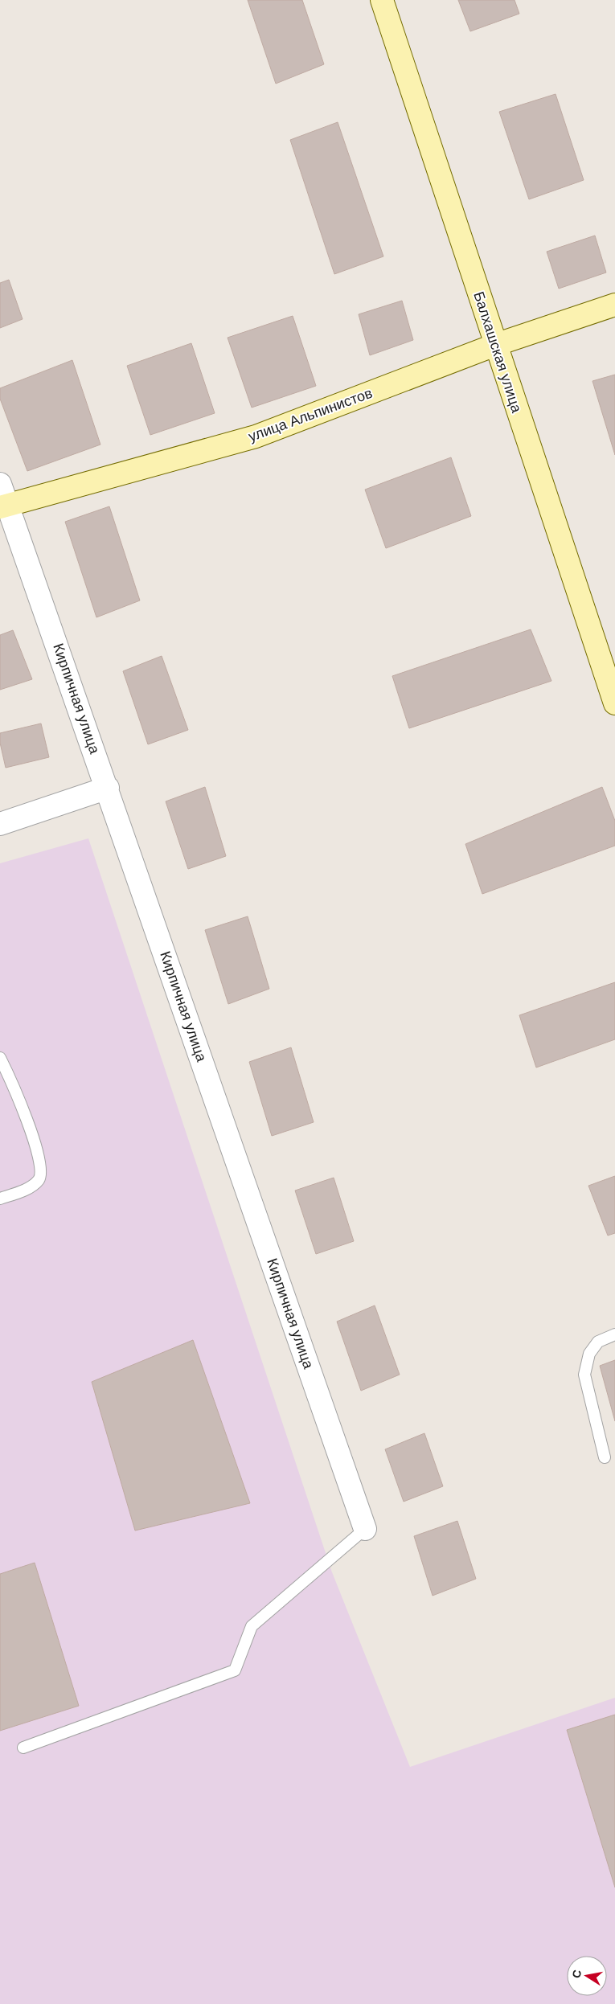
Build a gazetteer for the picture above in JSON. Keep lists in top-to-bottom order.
{
  "streets": {
    "street": ["Балхашская улица", "улица Альпинистов", "Кирпичная улица"]
  },
  "crossings": [
    ["Балхашская улица", "улица Альпинистов"],
    ["улица Альпинистов", "Кирпичная улица"]
  ],
  "north": "left"
}
